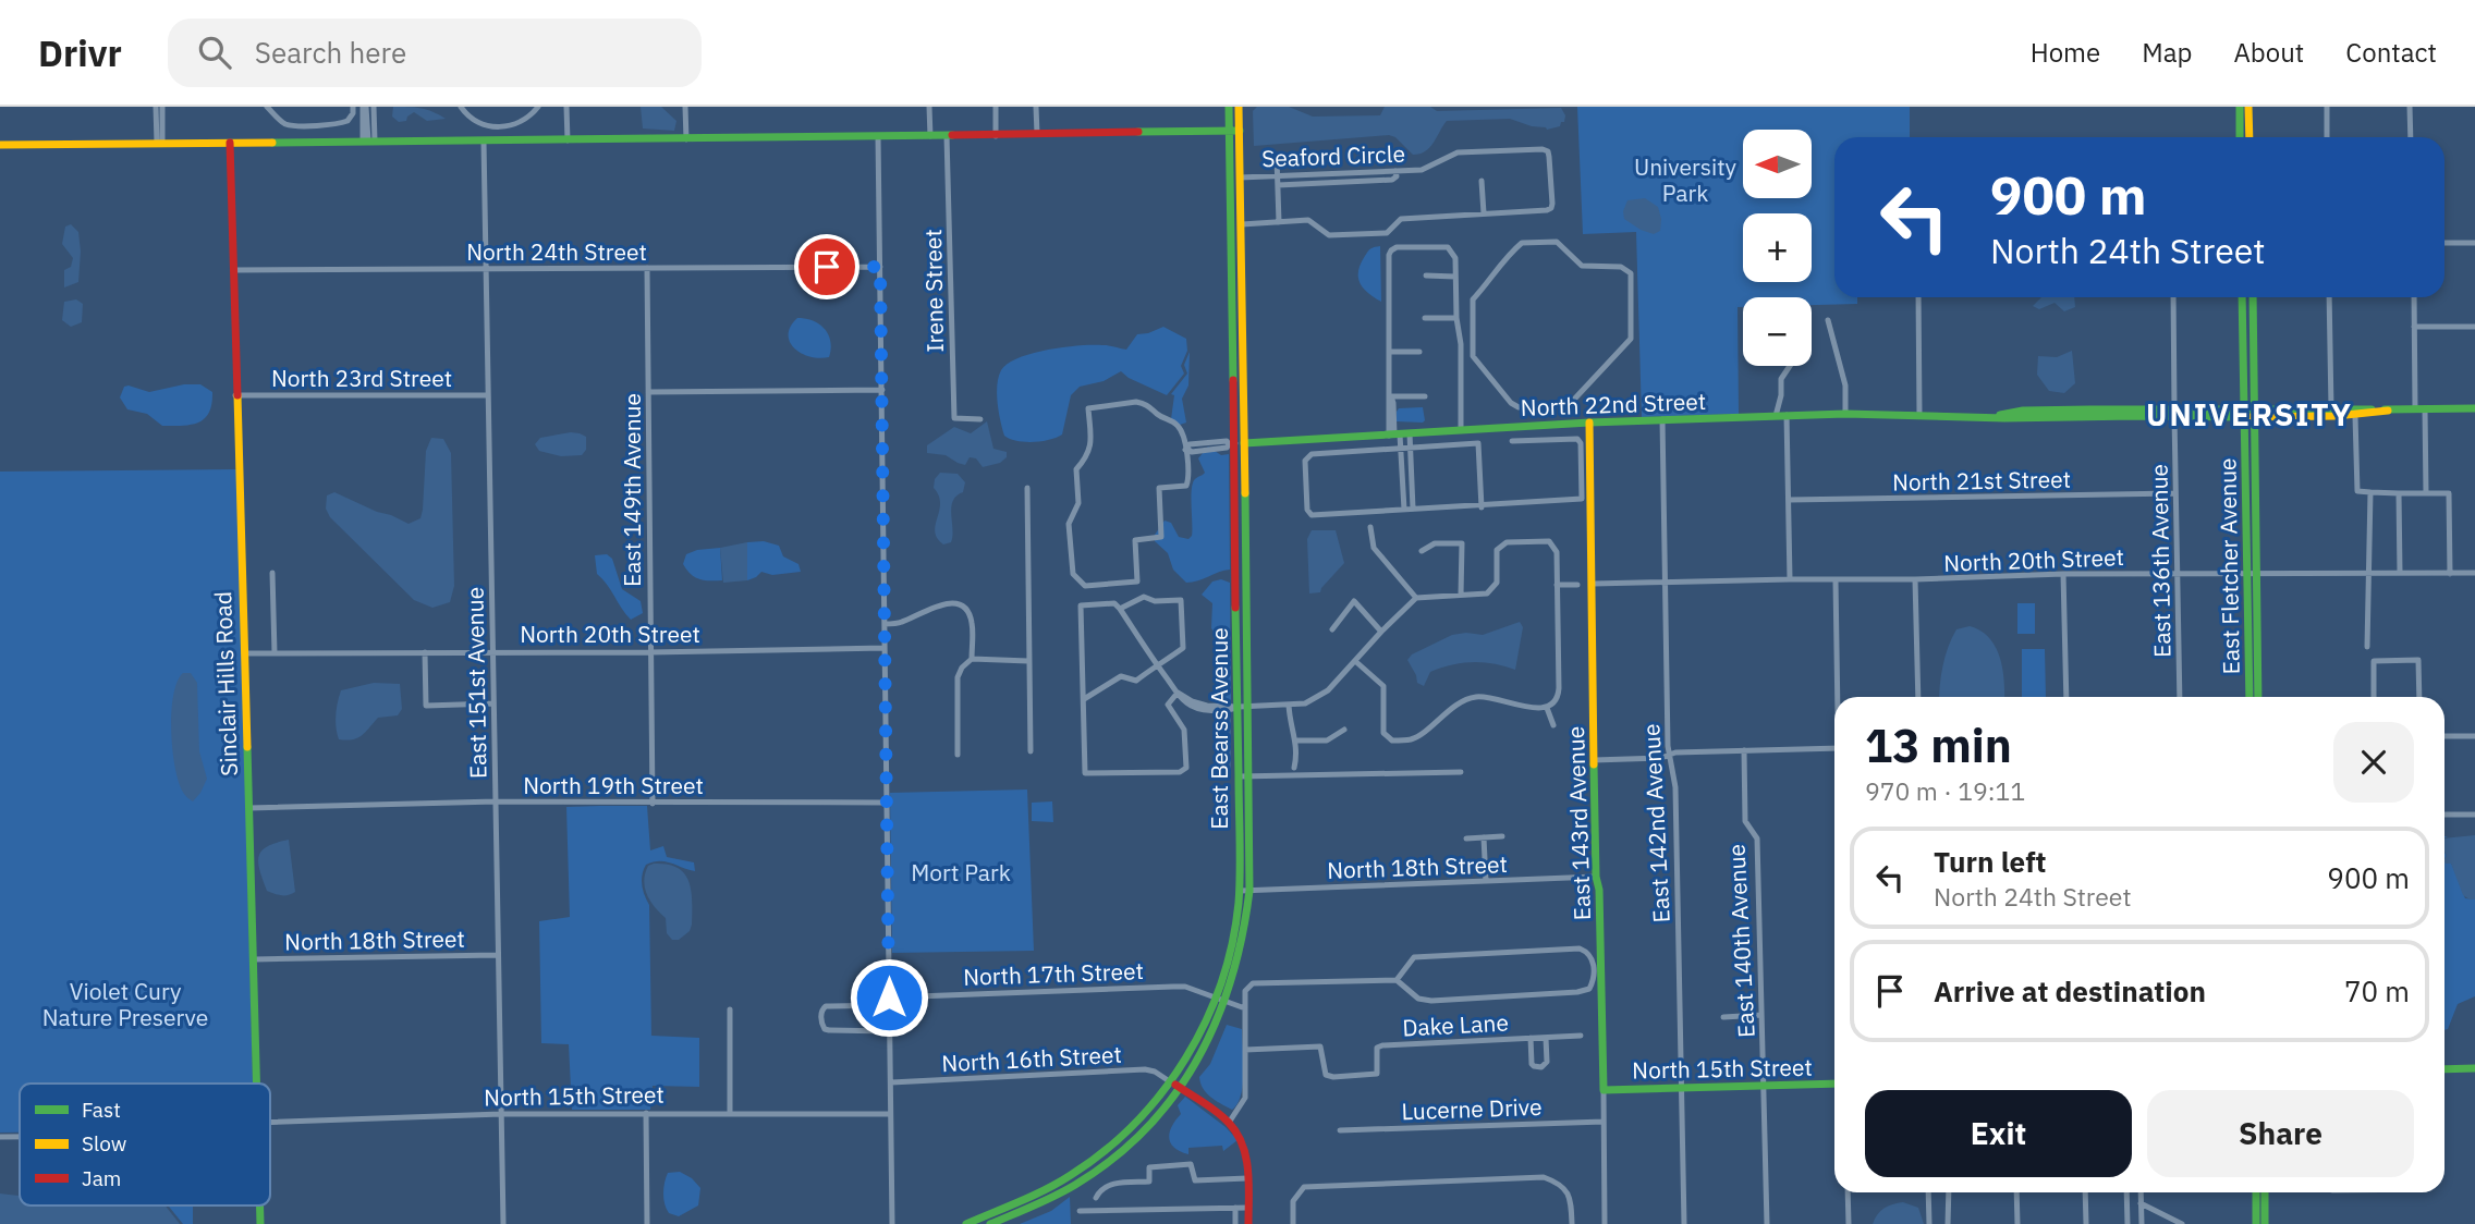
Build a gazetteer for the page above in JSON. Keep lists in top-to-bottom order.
{
  "streets": {
    "street": [
      "Seaford Circle",
      "North 24th Street",
      "Irene Street",
      "North 23rd Street",
      "North 22nd Street",
      "North 21st Street",
      "East 149th Avenue",
      "North 20th Street",
      "East 136th Avenue",
      "East Fletcher Avenue",
      "East 151st Avenue",
      "Sinclair Hills Road",
      "East Bearss Avenue",
      "North 19th Street",
      "East 143rd Avenue",
      "East 142nd Avenue",
      "North 18th Street",
      "East 140th Avenue",
      "North 17th Street",
      "Dake Lane",
      "North 16th Street",
      "North 15th Street",
      "Lucerne Drive"
    ]
  },
  "crossings": [
    ["Seaford Circle", "East Bearss Avenue"],
    ["North 24th Street", "East 149th Avenue"],
    ["North 24th Street", "East 151st Avenue"],
    ["North 24th Street", "Sinclair Hills Road"],
    ["North 23rd Street", "East 151st Avenue"],
    ["North 23rd Street", "Sinclair Hills Road"],
    ["North 22nd Street", "East 136th Avenue"],
    ["North 22nd Street", "East Fletcher Avenue"],
    ["North 22nd Street", "East Bearss Avenue"],
    ["North 22nd Street", "East 143rd Avenue"],
    ["North 22nd Street", "East 142nd Avenue"],
    ["North 21st Street", "East 136th Avenue"],
    ["East 149th Avenue", "North 20th Street"],
    ["East 149th Avenue", "North 19th Street"],
    ["North 20th Street", "East 136th Avenue"],
    ["North 20th Street", "East Fletcher Avenue"],
    ["North 20th Street", "East 151st Avenue"],
    ["North 20th Street", "Sinclair Hills Road"],
    ["North 20th Street", "East 143rd Avenue"],
    ["North 20th Street", "East 142nd Avenue"],
    ["East 151st Avenue", "North 19th Street"],
    ["East 151st Avenue", "North 18th Street"],
    ["East 151st Avenue", "North 15th Street"],
    ["Sinclair Hills Road", "North 19th Street"],
    ["Sinclair Hills Road", "North 18th Street"],
    ["East Bearss Avenue", "North 18th Street"],
    ["East Bearss Avenue", "North 17th Street"],
    ["East Bearss Avenue", "North 16th Street"],
    ["East 143rd Avenue", "North 18th Street"],
    ["East 143rd Avenue", "North 15th Street"],
    ["East 143rd Avenue", "Lucerne Drive"],
    ["East 142nd Avenue", "North 15th Street"],
    ["East 140th Avenue", "North 15th Street"]
  ],
  "districts": ["UNIVERSITY"],
  "parks": ["University Park", "Mort Park", "Violet Cury Nature Preserve"],
  "legend": ["Fast", "Slow", "Jam"],
  "north": "left",
  "page": {
    "header": "Drivr",
    "search": "Search here",
    "nav": [
      "Home",
      "Map",
      "About",
      "Contact"
    ],
    "map_buttons": ["+", "−"],
    "turn": ["900 m", "North 24th Street"],
    "heading": ["13 min", "970 m · 19:11"],
    "list": [
      {
        "name": "Turn left",
        "note": "North 24th Street",
        "value": "900 m"
      },
      {
        "name": "Arrive at destination",
        "value": "70 m"
      }
    ],
    "buttons": ["Exit", "Share"]
  }
}
